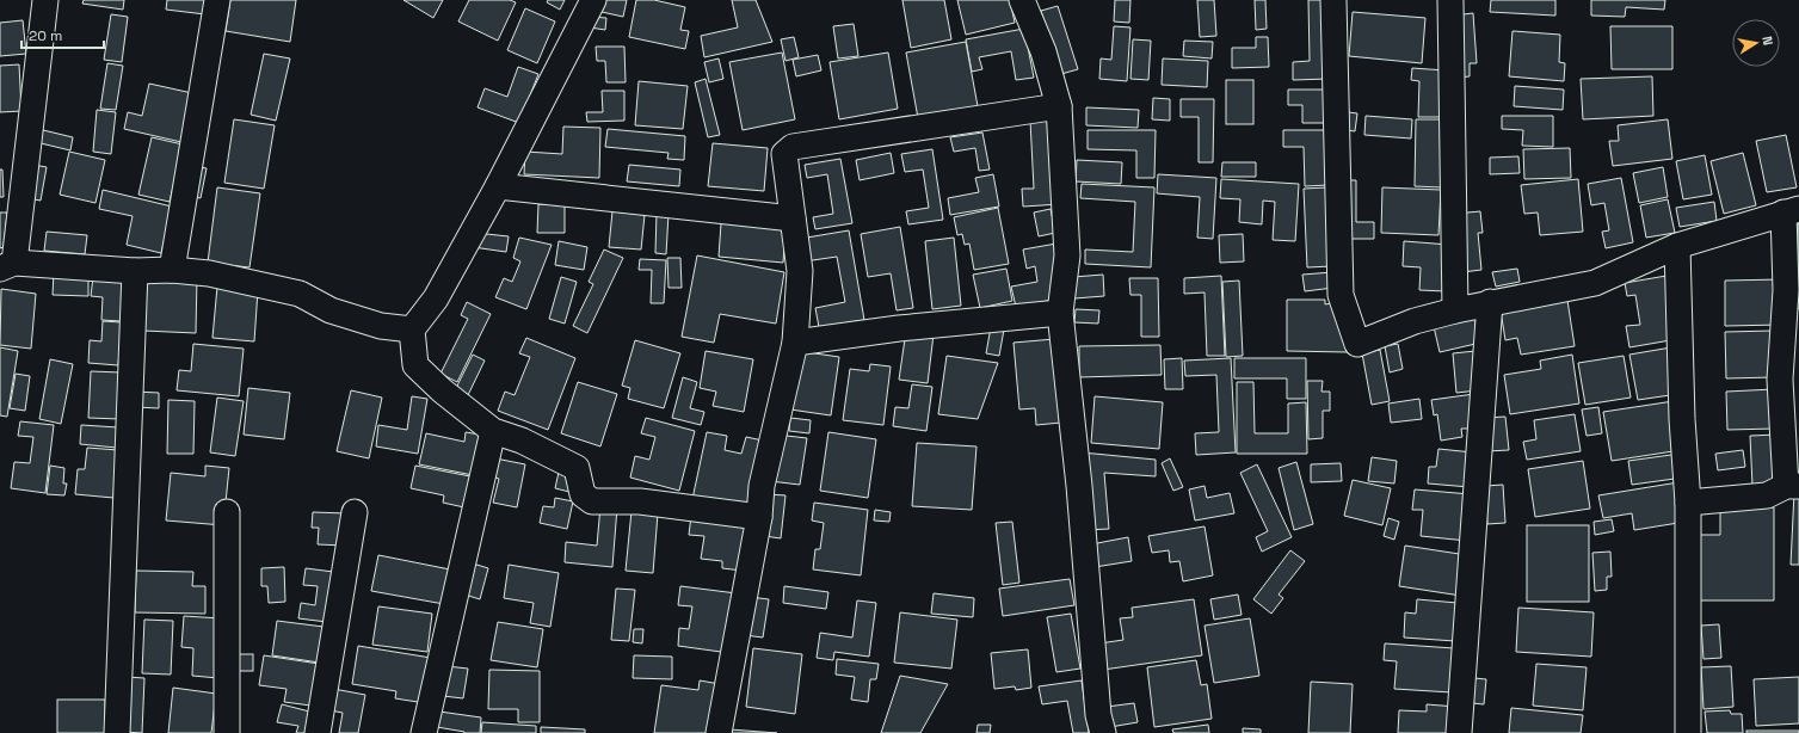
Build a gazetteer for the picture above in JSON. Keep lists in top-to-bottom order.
{
  "scale_bar": "20 m",
  "north": "right"
}
